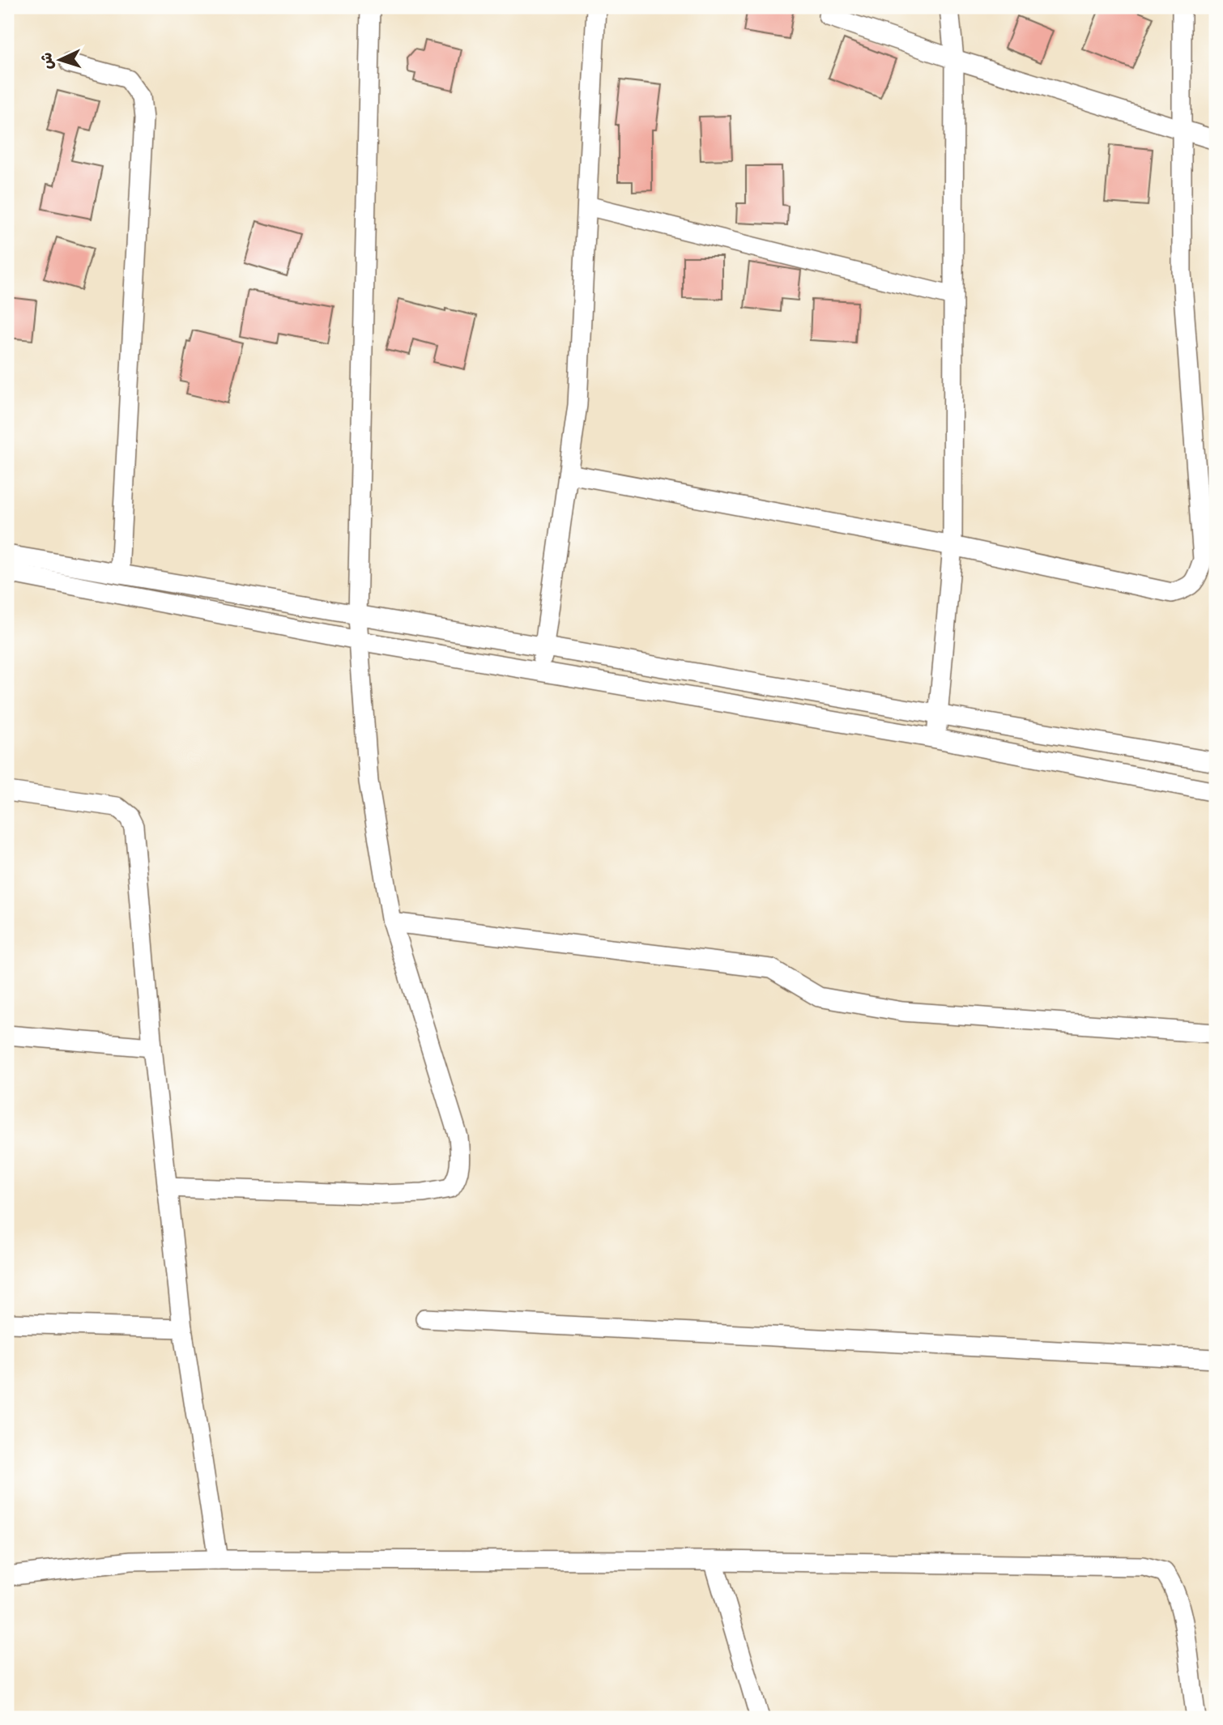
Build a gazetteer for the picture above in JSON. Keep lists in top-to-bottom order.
{
  "north": "left"
}
